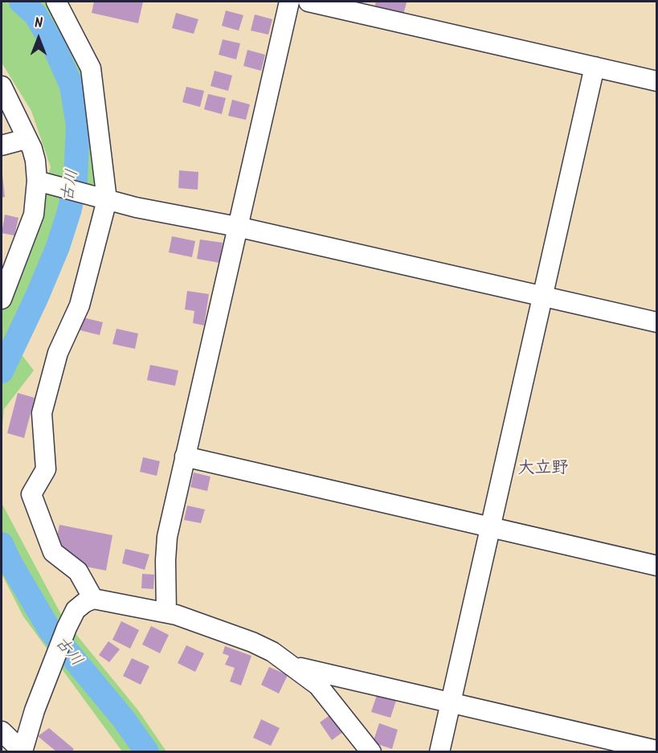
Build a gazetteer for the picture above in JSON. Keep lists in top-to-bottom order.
{
  "districts": ["大立野"],
  "water": ["古川"],
  "north": "top"
}
